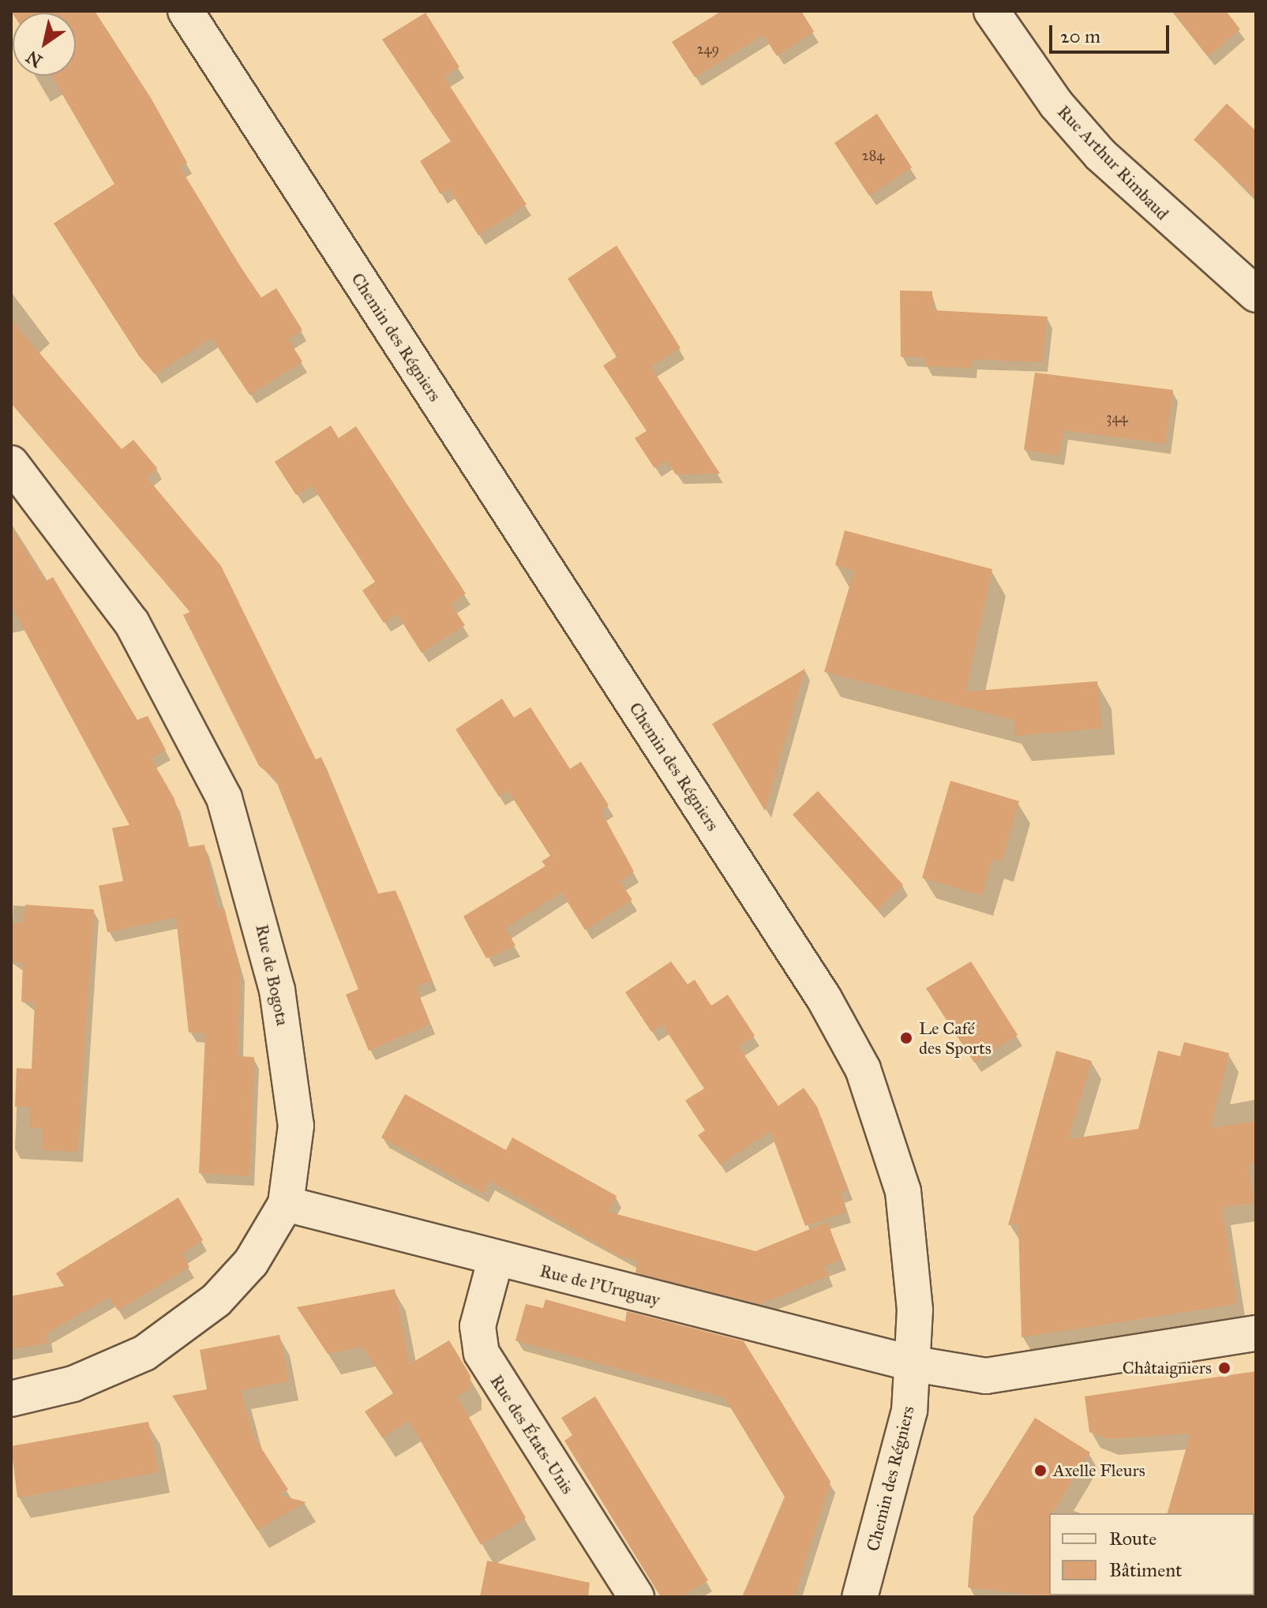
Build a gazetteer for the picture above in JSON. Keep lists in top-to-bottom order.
{
  "streets": {
    "street": [
      "Rue Arthur Rimbaud",
      "Chemin des Régniers",
      "Rue de Bogota",
      "Rue de l'Uruguay",
      "Rue des États-Unis"
    ]
  },
  "crossings": [
    ["Chemin des Régniers", "Rue de l'Uruguay"],
    ["Rue de Bogota", "Rue de l'Uruguay"],
    ["Rue de l'Uruguay", "Rue des États-Unis"]
  ],
  "places": ["Le Café des Sports", "Châtaigniers", "Axelle Fleurs"],
  "house_numbers": ["249", "284", "344"],
  "legend": ["Route", "Bâtiment"],
  "scale_bar": "20 m",
  "north": "bottom left"
}
